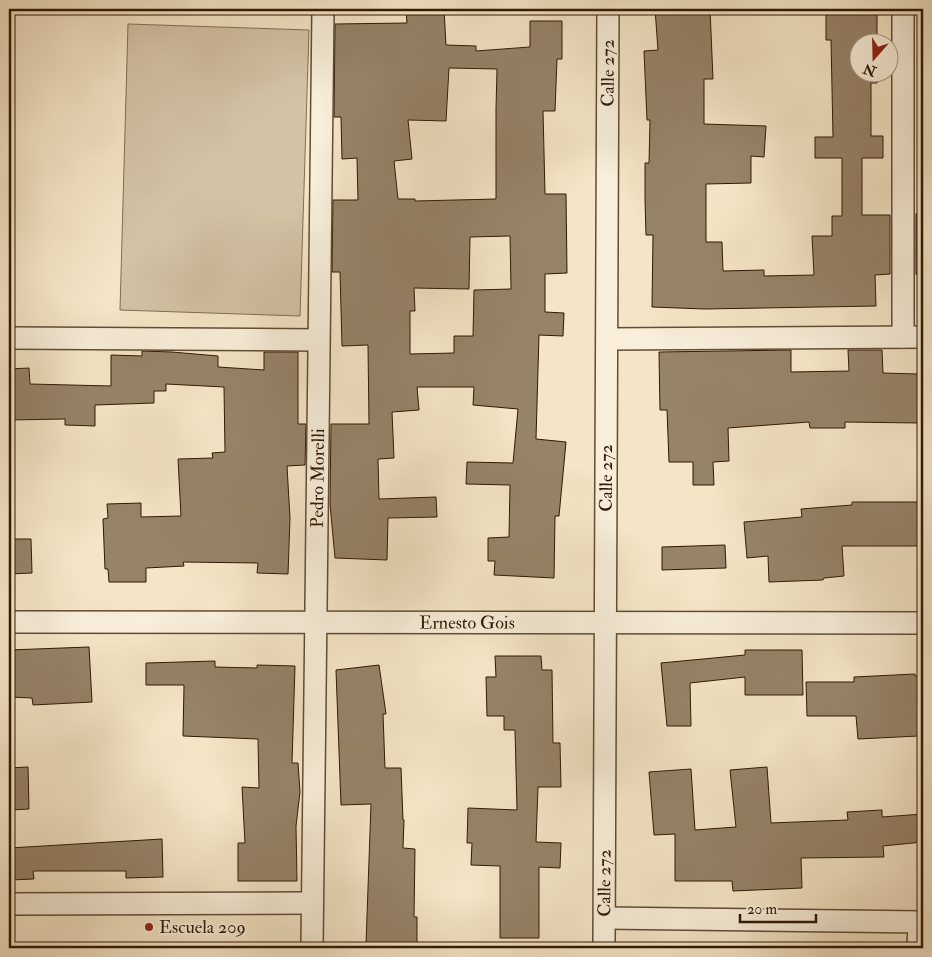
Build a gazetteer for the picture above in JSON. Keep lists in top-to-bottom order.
{
  "streets": {
    "street": ["Calle 272", "Pedro Morelli", "Ernesto Gois"]
  },
  "crossings": [
    ["Calle 272", "Ernesto Gois"],
    ["Pedro Morelli", "Ernesto Gois"]
  ],
  "places": ["Escuela 209"],
  "scale_bar": "20 m",
  "north": "bottom"
}
